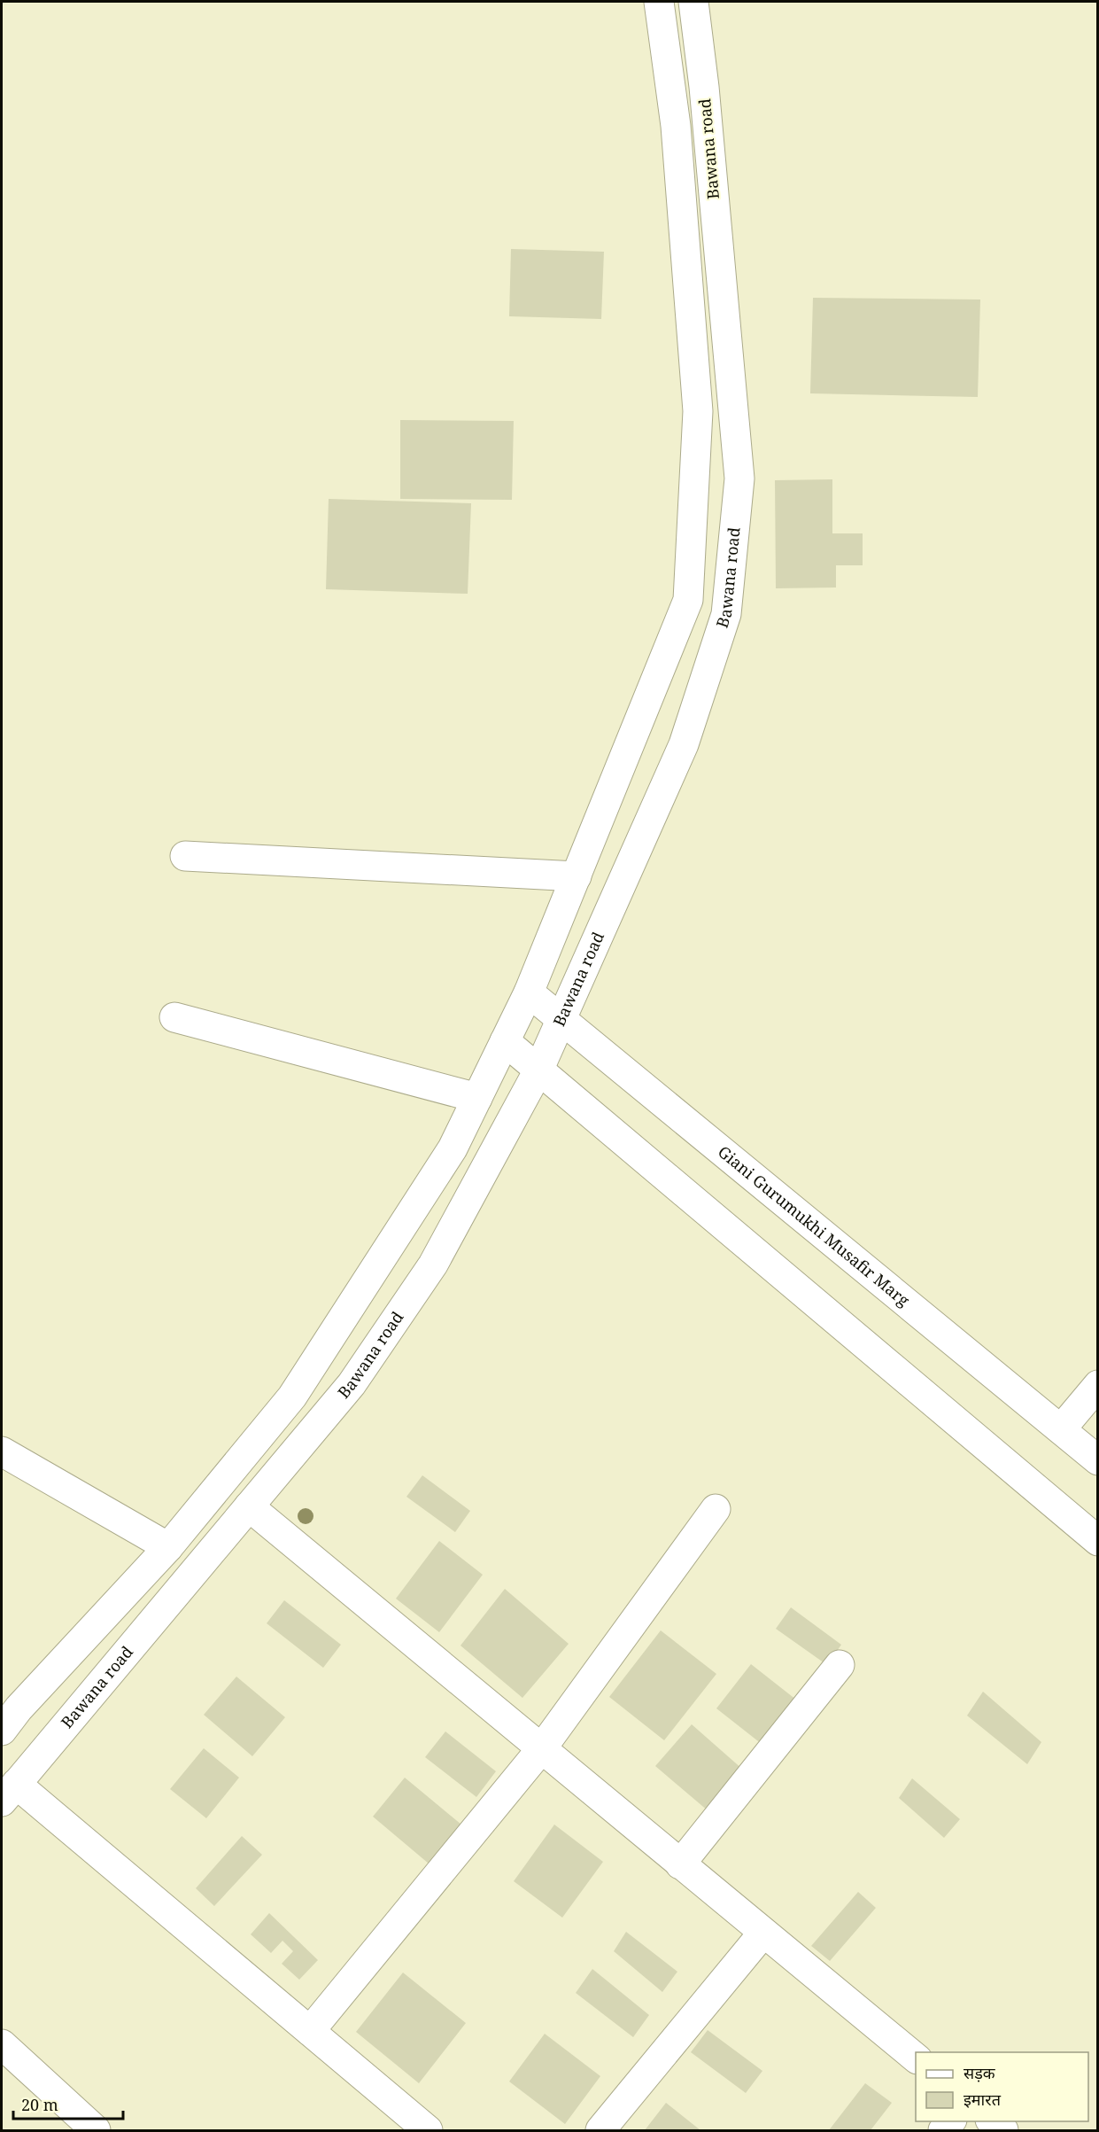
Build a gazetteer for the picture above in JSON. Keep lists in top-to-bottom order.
{
  "streets": {
    "main road": ["Bawana road", "Giani Gurumukhi Musafir Marg"]
  },
  "crossings": [
    ["Bawana road", "Giani Gurumukhi Musafir Marg"]
  ],
  "legend": ["सड़क", "इमारत"],
  "scale_bar": "20 m"
}
